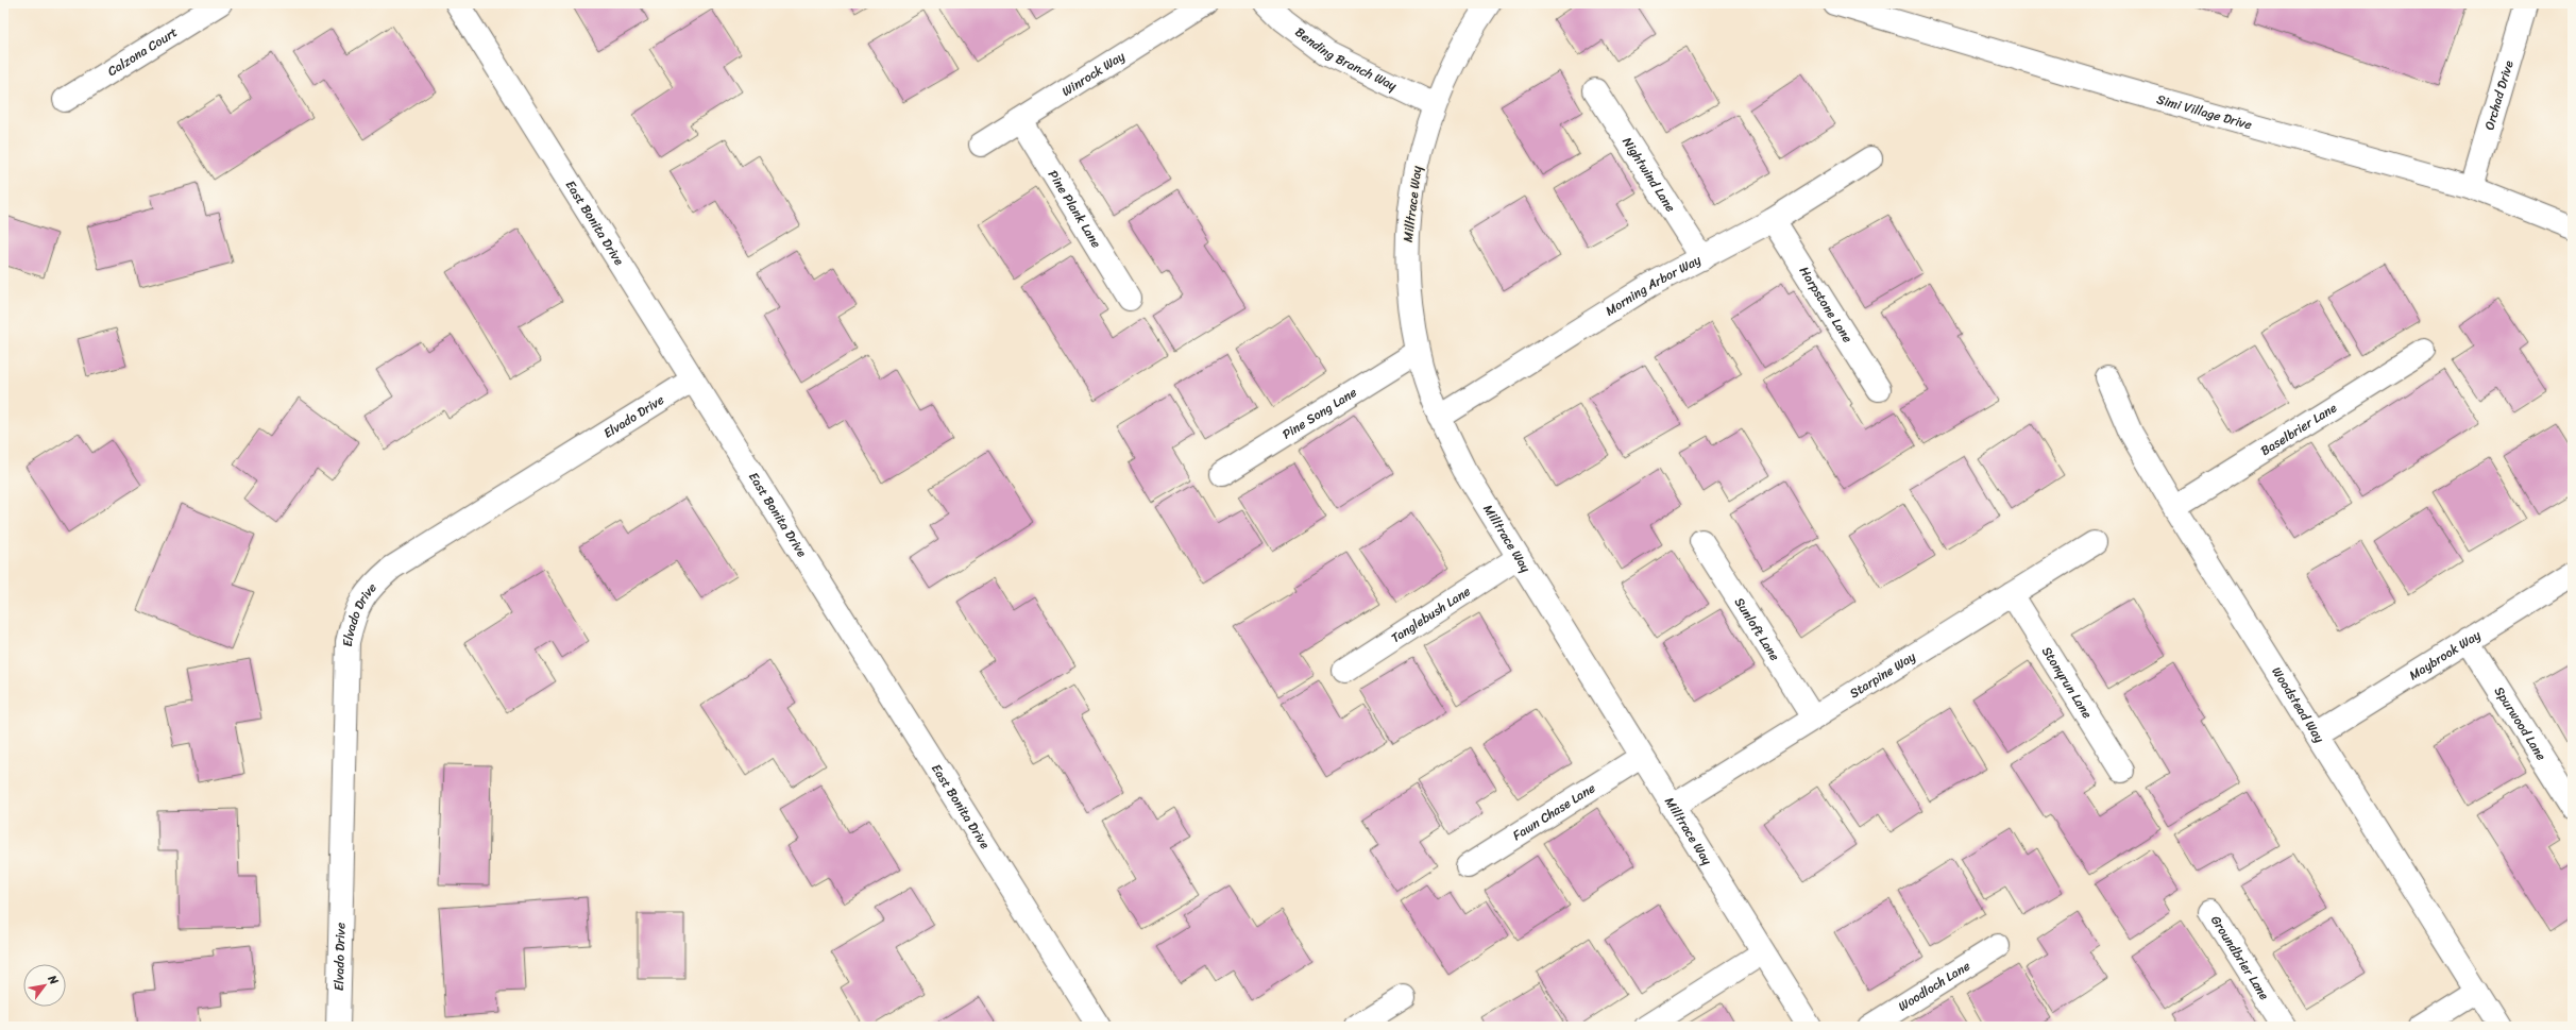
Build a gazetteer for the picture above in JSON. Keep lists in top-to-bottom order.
{
  "streets": {
    "street": [
      "Calzona Court",
      "Bending Branch Way",
      "Winrock Way",
      "Orchad Drive",
      "Simi Village Drive",
      "Nightwind Lane",
      "Milltrace Way",
      "Pine Plank Lane",
      "East Bonita Drive",
      "Morning Arbor Way",
      "Harpstone Lane",
      "Pine Song Lane",
      "Elvado Drive",
      "Baselbrier Lane",
      "Tanglebush Lane",
      "Sunloft Lane",
      "Maybrook Way",
      "Starpine Way",
      "Stonyrun Lane",
      "Woodstead Way",
      "Spurwood Lane",
      "Fawn Chase Lane",
      "Groundbrier Lane",
      "Woodloch Lane"
    ]
  },
  "crossings": [
    ["Bending Branch Way", "Milltrace Way"],
    ["Winrock Way", "Pine Plank Lane"],
    ["Orchad Drive", "Simi Village Drive"],
    ["Nightwind Lane", "Morning Arbor Way"],
    ["Milltrace Way", "Morning Arbor Way"],
    ["Milltrace Way", "Pine Song Lane"],
    ["Milltrace Way", "Tanglebush Lane"],
    ["Milltrace Way", "Starpine Way"],
    ["Milltrace Way", "Fawn Chase Lane"],
    ["East Bonita Drive", "Elvado Drive"],
    ["Morning Arbor Way", "Harpstone Lane"],
    ["Baselbrier Lane", "Woodstead Way"],
    ["Sunloft Lane", "Starpine Way"],
    ["Maybrook Way", "Woodstead Way"],
    ["Maybrook Way", "Spurwood Lane"],
    ["Starpine Way", "Stonyrun Lane"]
  ],
  "north": "top right"
}
